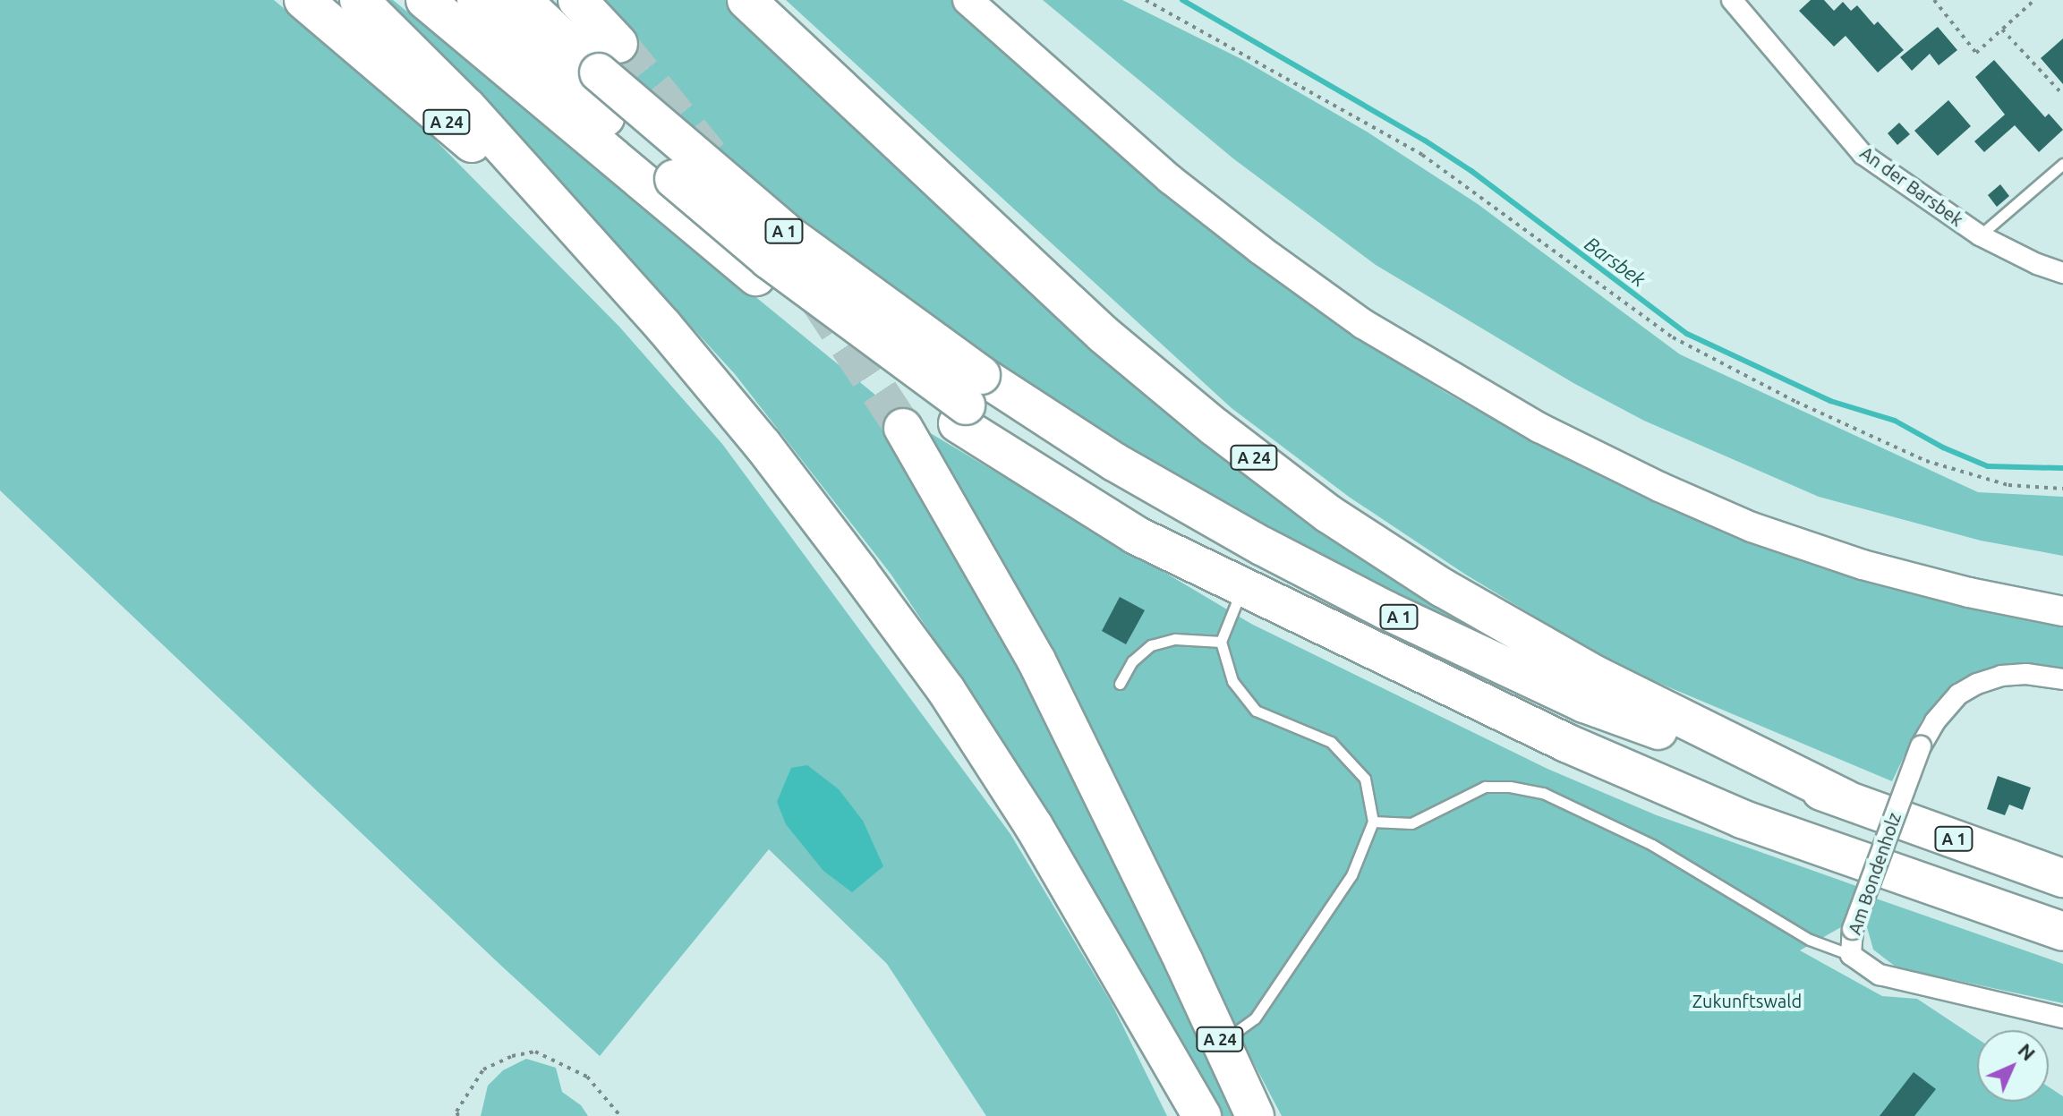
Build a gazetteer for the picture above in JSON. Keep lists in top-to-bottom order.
{
  "streets": {
    "highway": ["A 24", "A 1"],
    "street": ["An der Barsbek", "Am Bondenholz"]
  },
  "crossings": [
    ["A 24", "A 1"]
  ],
  "water": ["Barsbek"],
  "parks": ["Zukunftswald"],
  "north": "top right"
}
